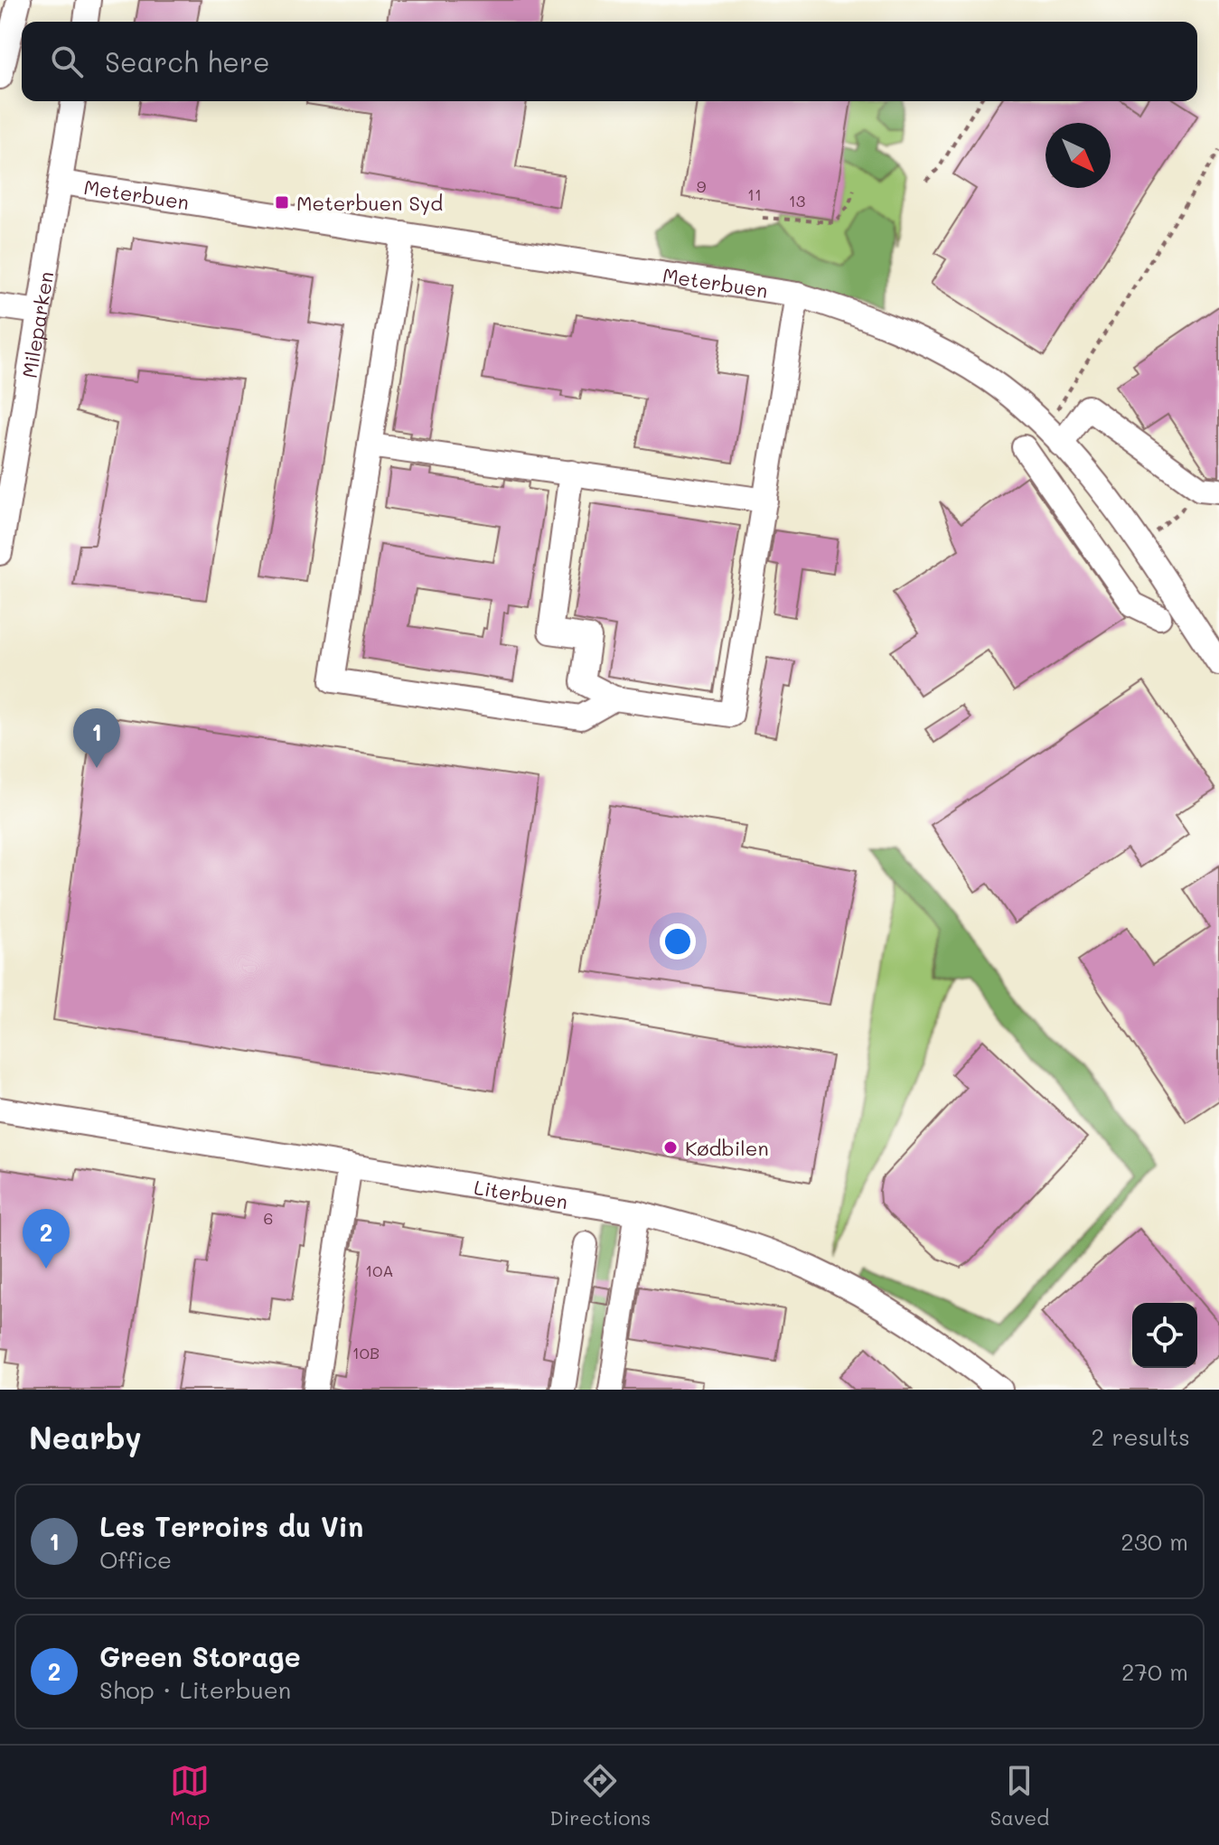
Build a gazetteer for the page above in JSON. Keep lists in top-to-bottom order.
{
  "streets": {
    "street": ["Meterbuen", "Mileparken", "Literbuen"]
  },
  "crossings": [
    ["Meterbuen", "Mileparken"]
  ],
  "places": {
    "transit": ["Meterbuen Syd"],
    "other": ["Kødbilen"]
  },
  "house_numbers": [
    "9",
    "11",
    "13",
    "6",
    "10A",
    "10B"
  ],
  "north": "bottom right",
  "page": {
    "search": "Search here",
    "pins": ["1", "2"],
    "heading": ["Nearby", "2 results"],
    "list": [
      {
        "mark": "1",
        "name": "Les Terroirs du Vin",
        "note": "Office",
        "value": "230 m"
      },
      {
        "mark": "2",
        "name": "Green Storage",
        "note": "Shop · Literbuen",
        "value": "270 m"
      }
    ],
    "nav": ["Map", "Directions", "Saved"]
  }
}
